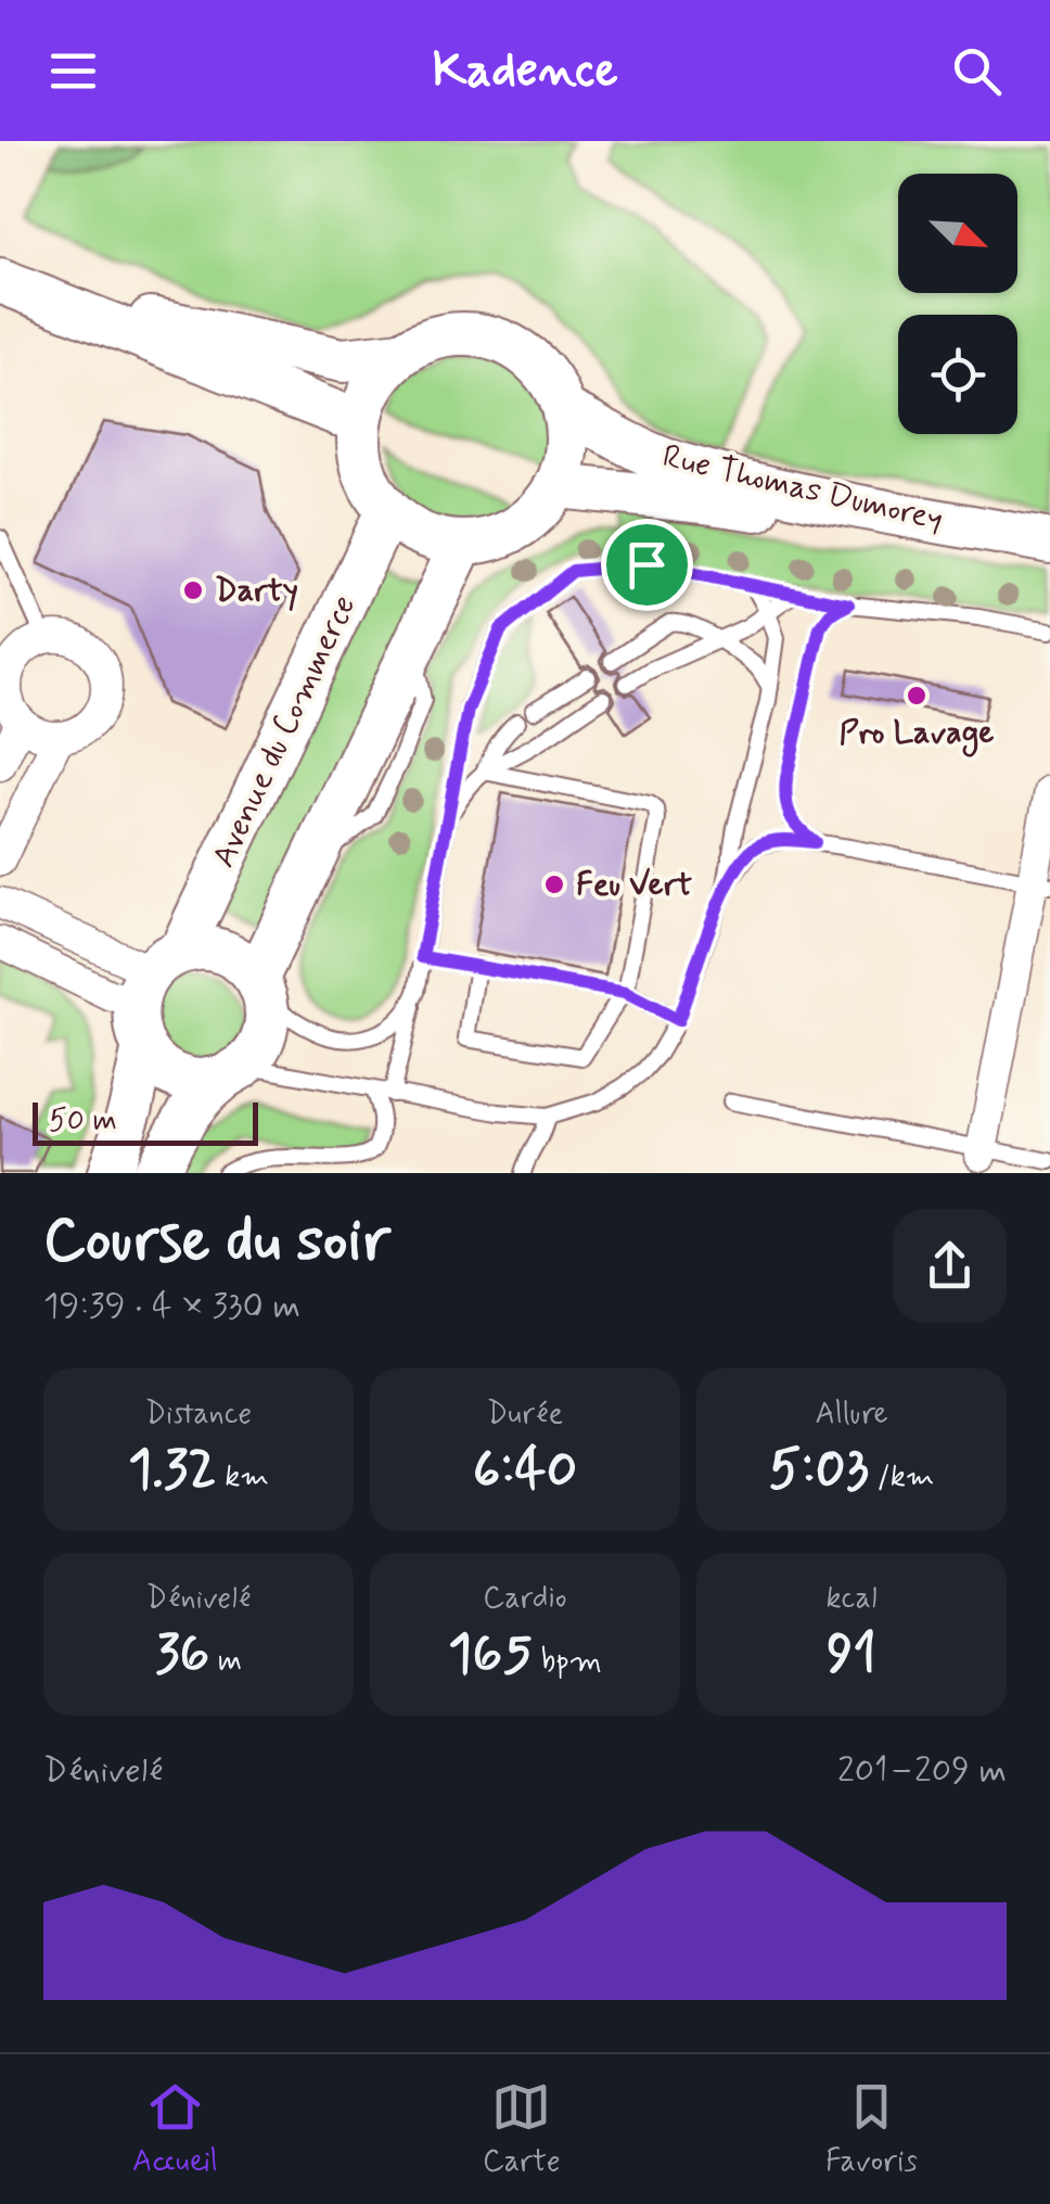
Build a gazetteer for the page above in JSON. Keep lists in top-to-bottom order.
{
  "streets": {
    "main road": ["Rue Thomas Dumorey", "Avenue du Commerce"]
  },
  "crossings": [
    ["Rue Thomas Dumorey", "Avenue du Commerce"]
  ],
  "places": ["Darty", "Pro Lavage", "Feu Vert"],
  "scale_bar": "50 m",
  "north": "bottom right",
  "page": {
    "header": "Kadence",
    "scale": "50 m",
    "heading": ["Course du soir", "19:39 · 4 × 330 m"],
    "stats": [
      ["Distance", "1.32 km"],
      ["Durée", "6:40"],
      ["Allure", "5:03 /km"],
      ["Dénivelé", "36 m"],
      ["Cardio", "165 bpm"],
      ["kcal", "91"]
    ],
    "chart": ["Dénivelé", "201–209 m"],
    "tabs": ["Accueil", "Carte", "Favoris"]
  }
}
